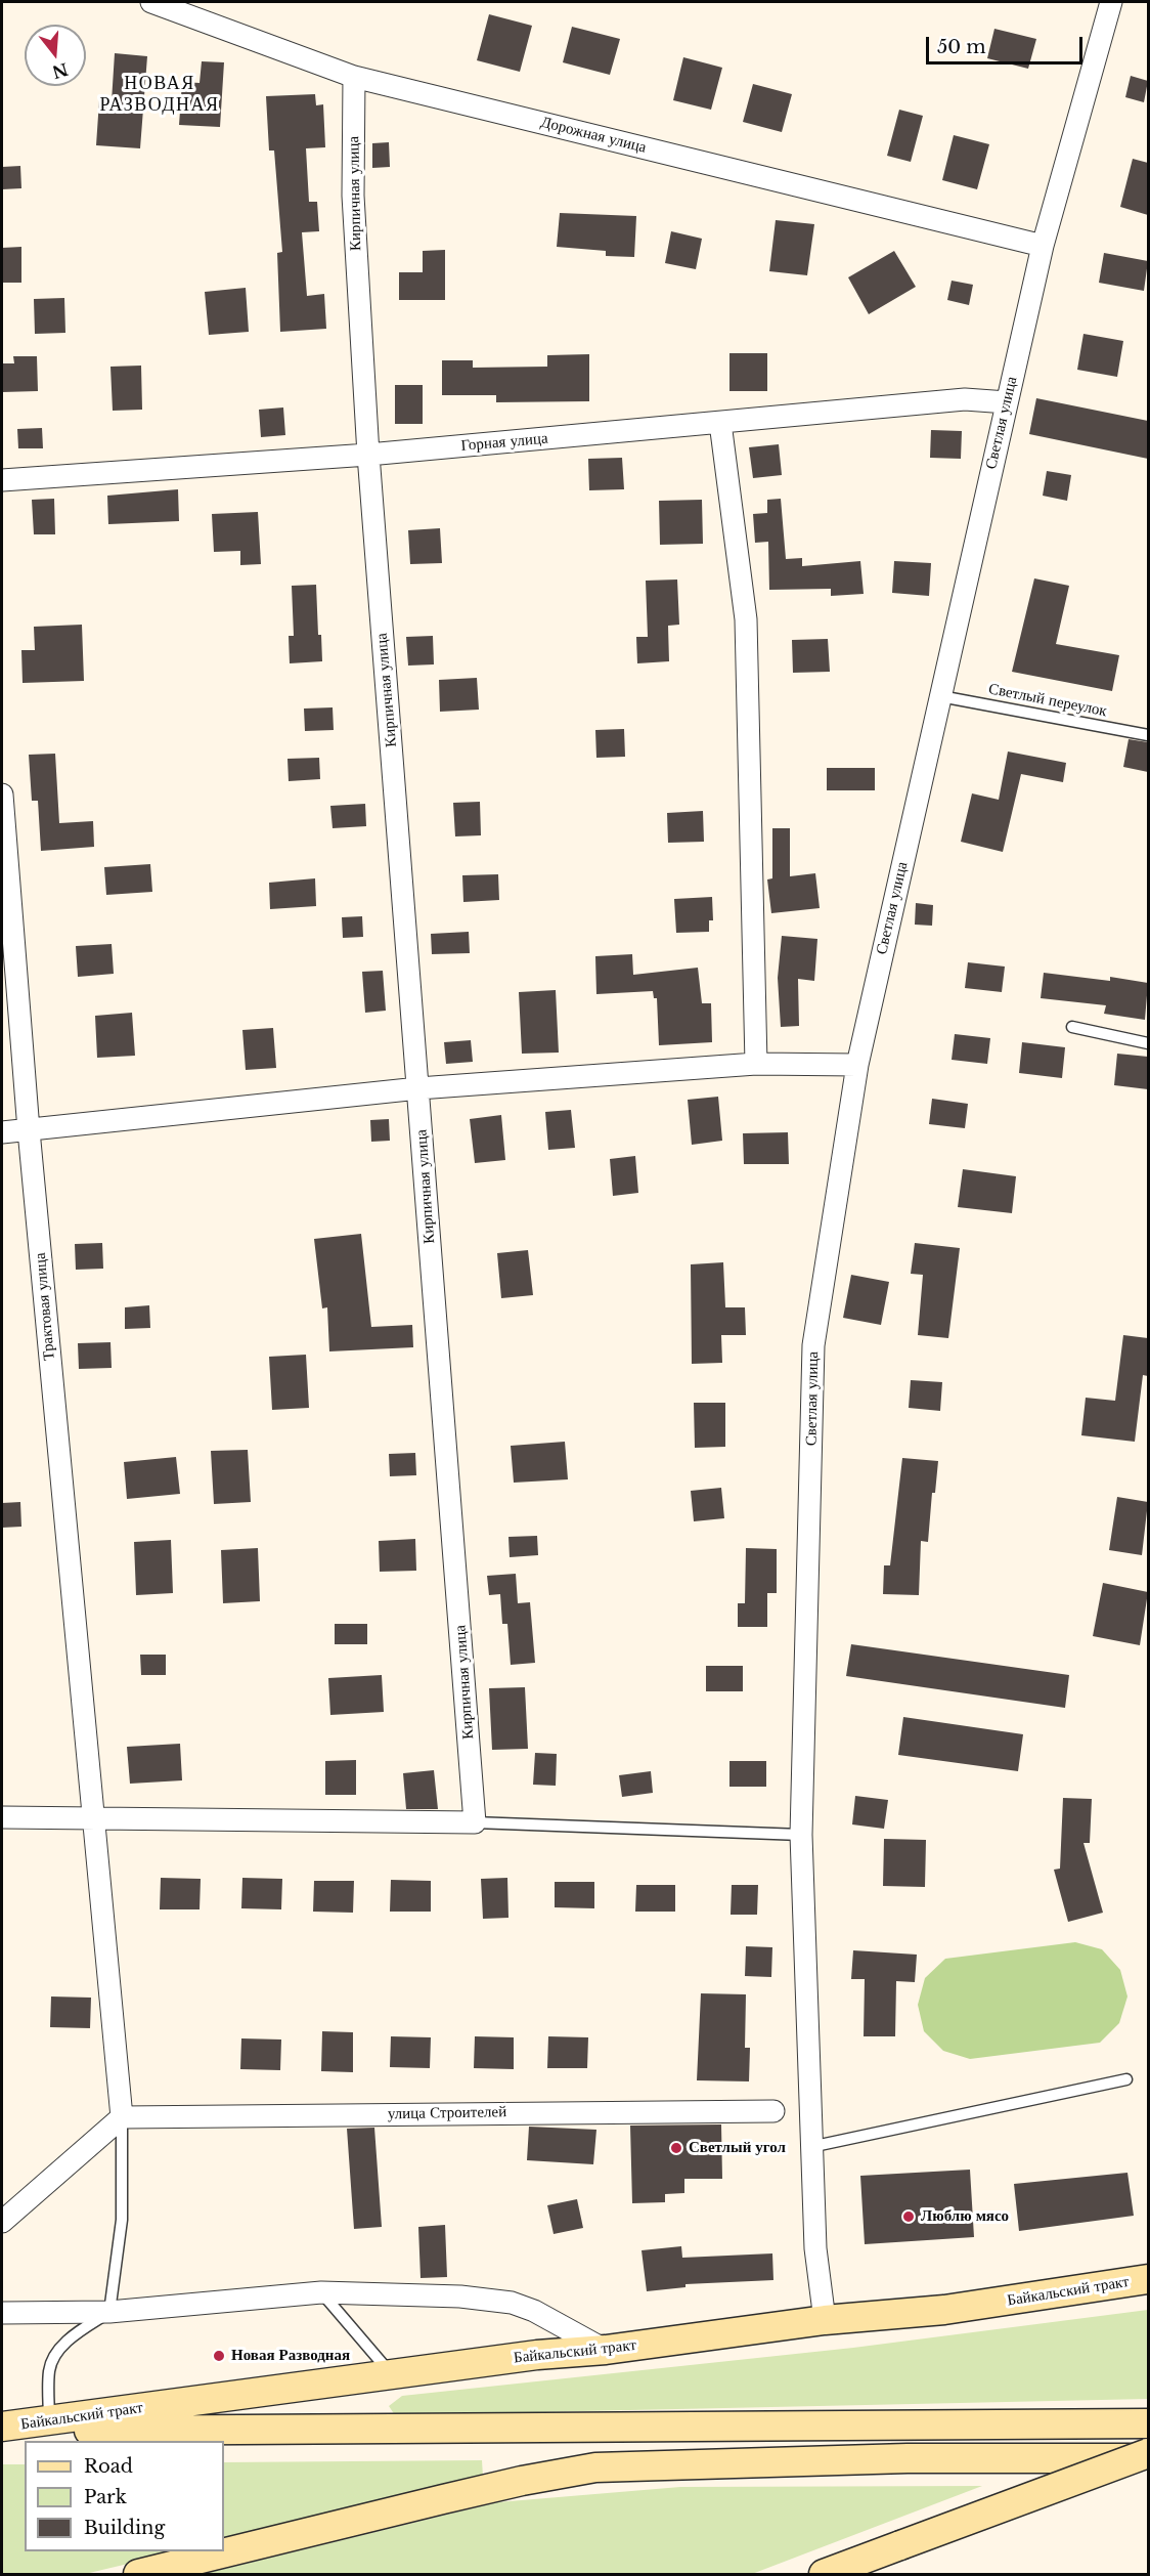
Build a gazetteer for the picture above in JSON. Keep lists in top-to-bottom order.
{
  "streets": {
    "main road": ["Байкальский тракт"],
    "street": [
      "Дорожная улица",
      "Кирпичная улица",
      "Светлая улица",
      "Горная улица",
      "Трактовая улица",
      "улица Строителей"
    ],
    "lane": ["Светлый переулок"]
  },
  "crossings": [
    ["Дорожная улица", "Кирпичная улица"],
    ["Дорожная улица", "Светлая улица"],
    ["Кирпичная улица", "Горная улица"],
    ["Светлая улица", "Горная улица"],
    ["Светлая улица", "Светлый переулок"],
    ["Светлая улица", "Байкальский тракт"]
  ],
  "districts": ["НОВАЯ РАЗВОДНАЯ"],
  "places": ["Светлый угол", "Люблю мясо", "Новая Разводная"],
  "legend": ["Road", "Park", "Building"],
  "scale_bar": "50 m",
  "north": "bottom"
}
